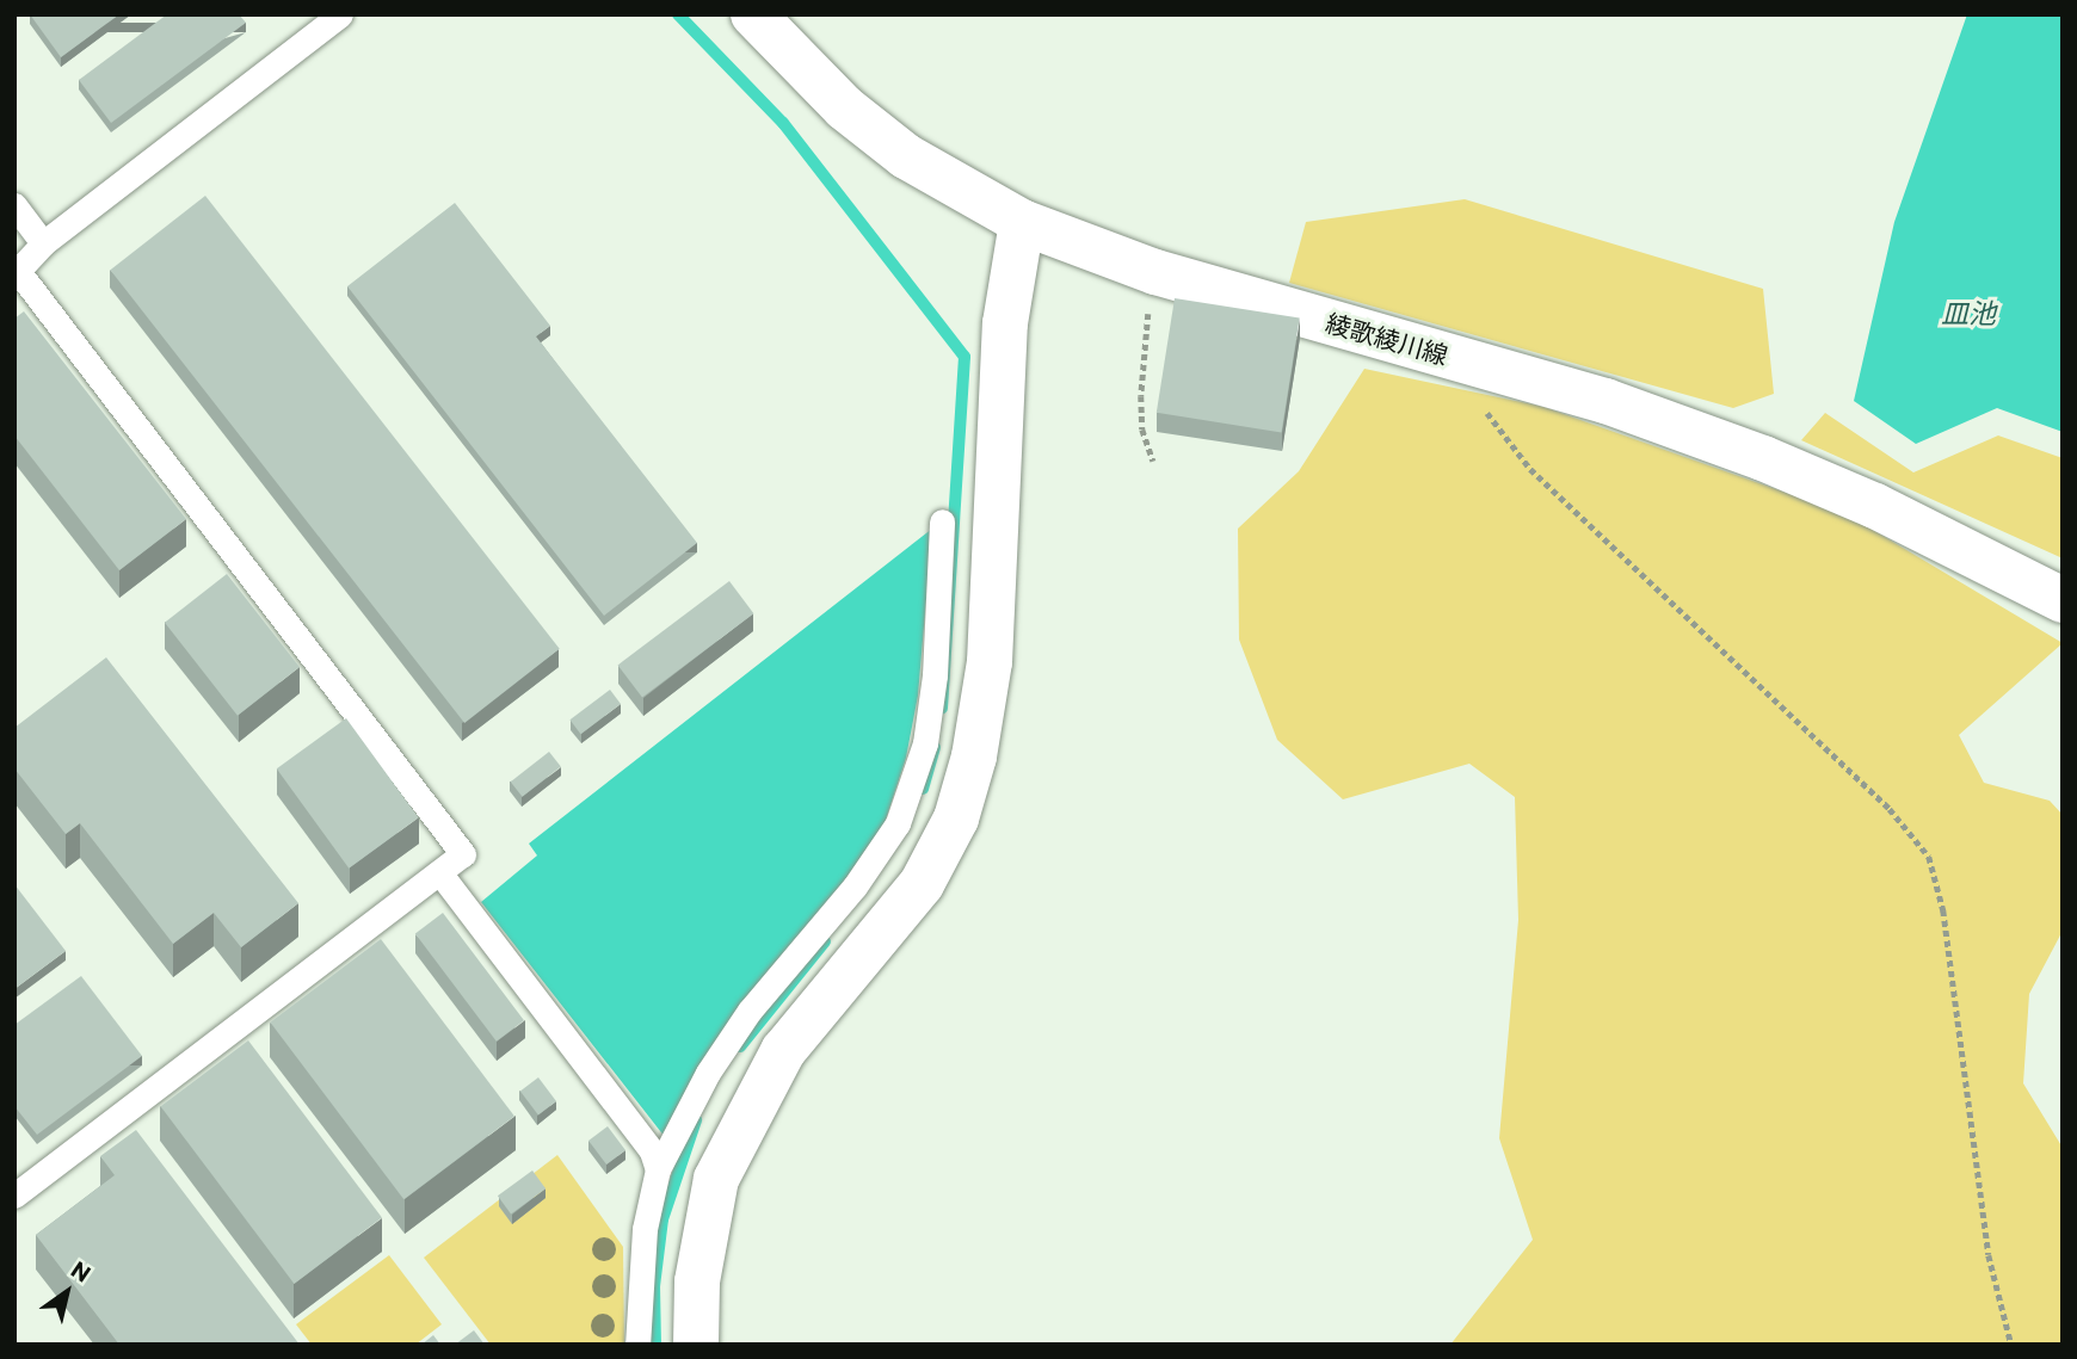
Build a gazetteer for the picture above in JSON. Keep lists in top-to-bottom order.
{
  "streets": {
    "main road": ["綾歌綾川線"]
  },
  "water": ["皿池"],
  "north": "top right"
}
